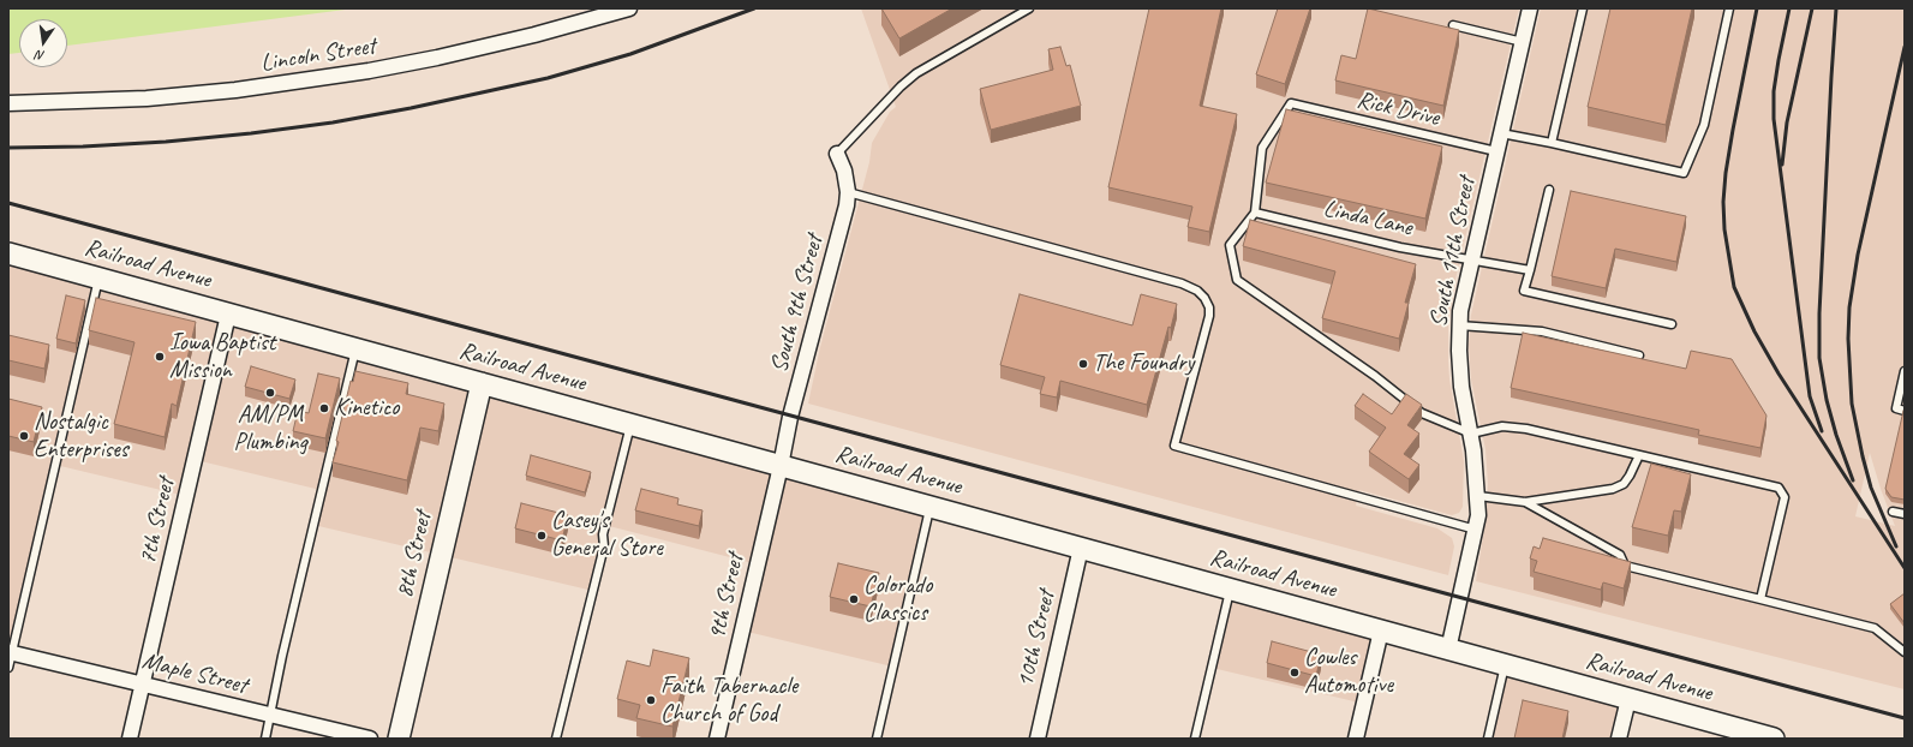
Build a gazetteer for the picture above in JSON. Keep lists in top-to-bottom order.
{
  "streets": {
    "main road": ["Railroad Avenue", "8th Street"],
    "street": [
      "Lincoln Street",
      "South 11th Street",
      "South 9th Street",
      "7th Street",
      "9th Street",
      "10th Street",
      "Maple Street"
    ],
    "lane": ["Rick Drive", "Linda Lane"]
  },
  "crossings": [
    ["Rick Drive", "Linda Lane"],
    ["Rick Drive", "South 11th Street"],
    ["Linda Lane", "South 11th Street"],
    ["South 11th Street", "Railroad Avenue"],
    ["Railroad Avenue", "South 9th Street"],
    ["Railroad Avenue", "7th Street"],
    ["Railroad Avenue", "8th Street"],
    ["Railroad Avenue", "9th Street"],
    ["Railroad Avenue", "10th Street"],
    ["South 9th Street", "9th Street"],
    ["7th Street", "Maple Street"]
  ],
  "places": [
    "Iowa Baptist Mission",
    "The Foundry",
    "AM/PM Plumbing",
    "Kinetico",
    "Nostalgic Enterprises",
    "Casey's General Store",
    "Colorado Classics",
    "Cowles Automotive",
    "Faith Tabernacle Church of God"
  ],
  "north": "bottom"
}
